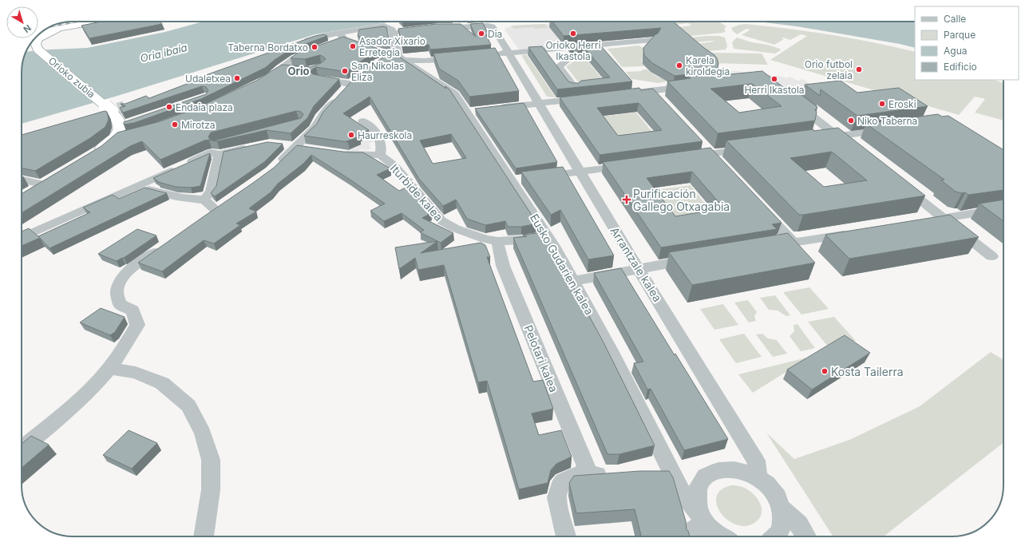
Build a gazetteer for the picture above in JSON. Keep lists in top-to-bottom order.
{
  "streets": {
    "highway": ["Orioko zubia"],
    "street": [
      "Iturbide kalea",
      "Eusko Gudarien kalea",
      "Arrantzale kalea",
      "Pelotari kalea"
    ]
  },
  "crossings": [
    ["Iturbide kalea", "Eusko Gudarien kalea"],
    ["Iturbide kalea", "Pelotari kalea"]
  ],
  "districts": ["Orio"],
  "water": ["Oria ibaia"],
  "places": {
    "other": [
      "Dia",
      "Orioko Herri Ikastola",
      "Asador Xixario Erretegia",
      "Taberna Bordatxo",
      "Karela kiroldegia",
      "Orio futbol zelaia",
      "San Nikolas Eliza",
      "Udaletxea",
      "Herri Ikastola",
      "Eroski",
      "Endaia plaza",
      "Niko Taberna",
      "Mirotza",
      "Haurreskola",
      "Kosta Tailerra"
    ],
    "health": ["Purificación Gallego Otxagabia"]
  },
  "legend": [
    "Calle",
    "Parque",
    "Agua",
    "Edificio"
  ],
  "north": "bottom right"
}
